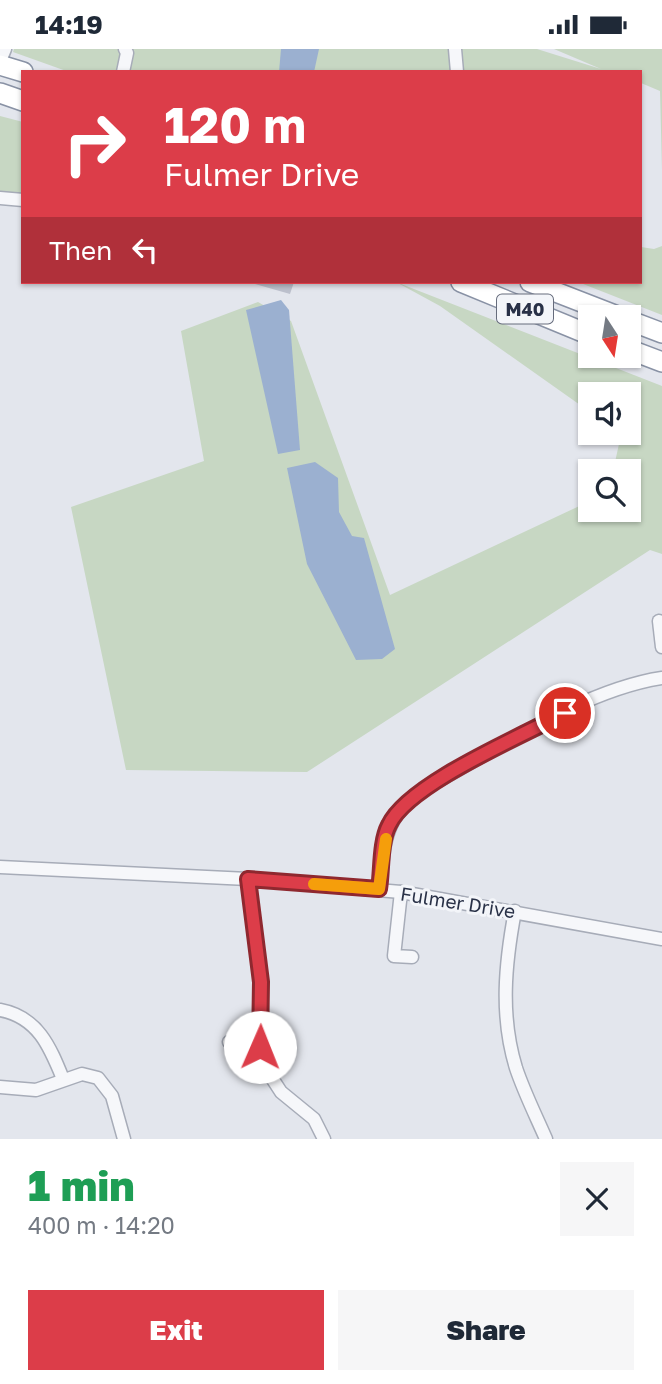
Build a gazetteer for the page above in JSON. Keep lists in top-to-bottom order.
{
  "streets": {
    "highway": ["M40"],
    "street": ["Fulmer Drive"]
  },
  "north": "bottom",
  "page": {
    "status": "14:19",
    "turn": ["120 m", "Fulmer Drive"],
    "then": "Then",
    "heading": ["1 min", "400 m · 14:20"],
    "buttons": ["Exit", "Share"]
  }
}
